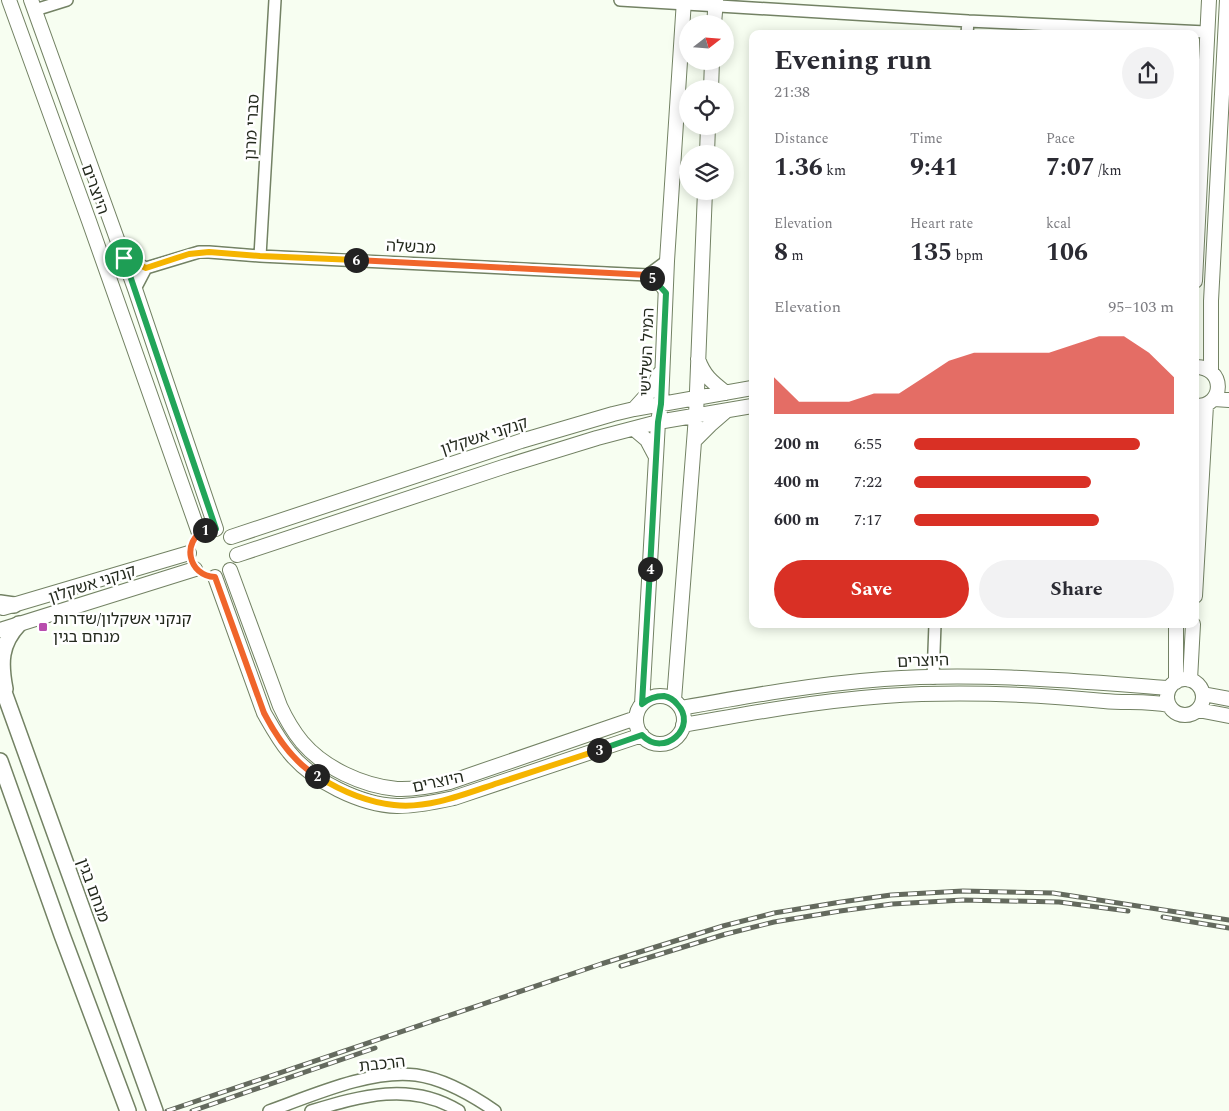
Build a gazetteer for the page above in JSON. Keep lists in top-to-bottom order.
{
  "streets": {
    "main road": ["מנחם בגין"],
    "street": [
      "סברי מרנן",
      "היוצרים",
      "מבשלה",
      "המיל השלישי",
      "קנקני אשקלון",
      "הרכבת"
    ]
  },
  "crossings": [
    ["סברי מרנן", "מבשלה"],
    ["היוצרים", "המיל השלישי"],
    ["היוצרים", "קנקני אשקלון"],
    ["המיל השלישי", "קנקני אשקלון"]
  ],
  "places": {
    "transit": ["קנקני אשקלון/שדרות מנחם בגין"]
  },
  "north": "right",
  "page": {
    "heading": ["Evening run", "21:38"],
    "stats": [
      ["Distance", "1.36 km"],
      ["Time", "9:41"],
      ["Pace", "7:07 /km"],
      ["Elevation", "8 m"],
      ["Heart rate", "135 bpm"],
      ["kcal", "106"]
    ],
    "pins": [
      "6",
      "5",
      "1",
      "4",
      "3",
      "2"
    ],
    "chart": ["Elevation", "95–103 m"],
    "list": [
      {
        "name": "200 m",
        "note": "6:55"
      },
      {
        "name": "400 m",
        "note": "7:22"
      },
      {
        "name": "600 m",
        "note": "7:17"
      }
    ],
    "buttons": ["Save", "Share"]
  }
}
